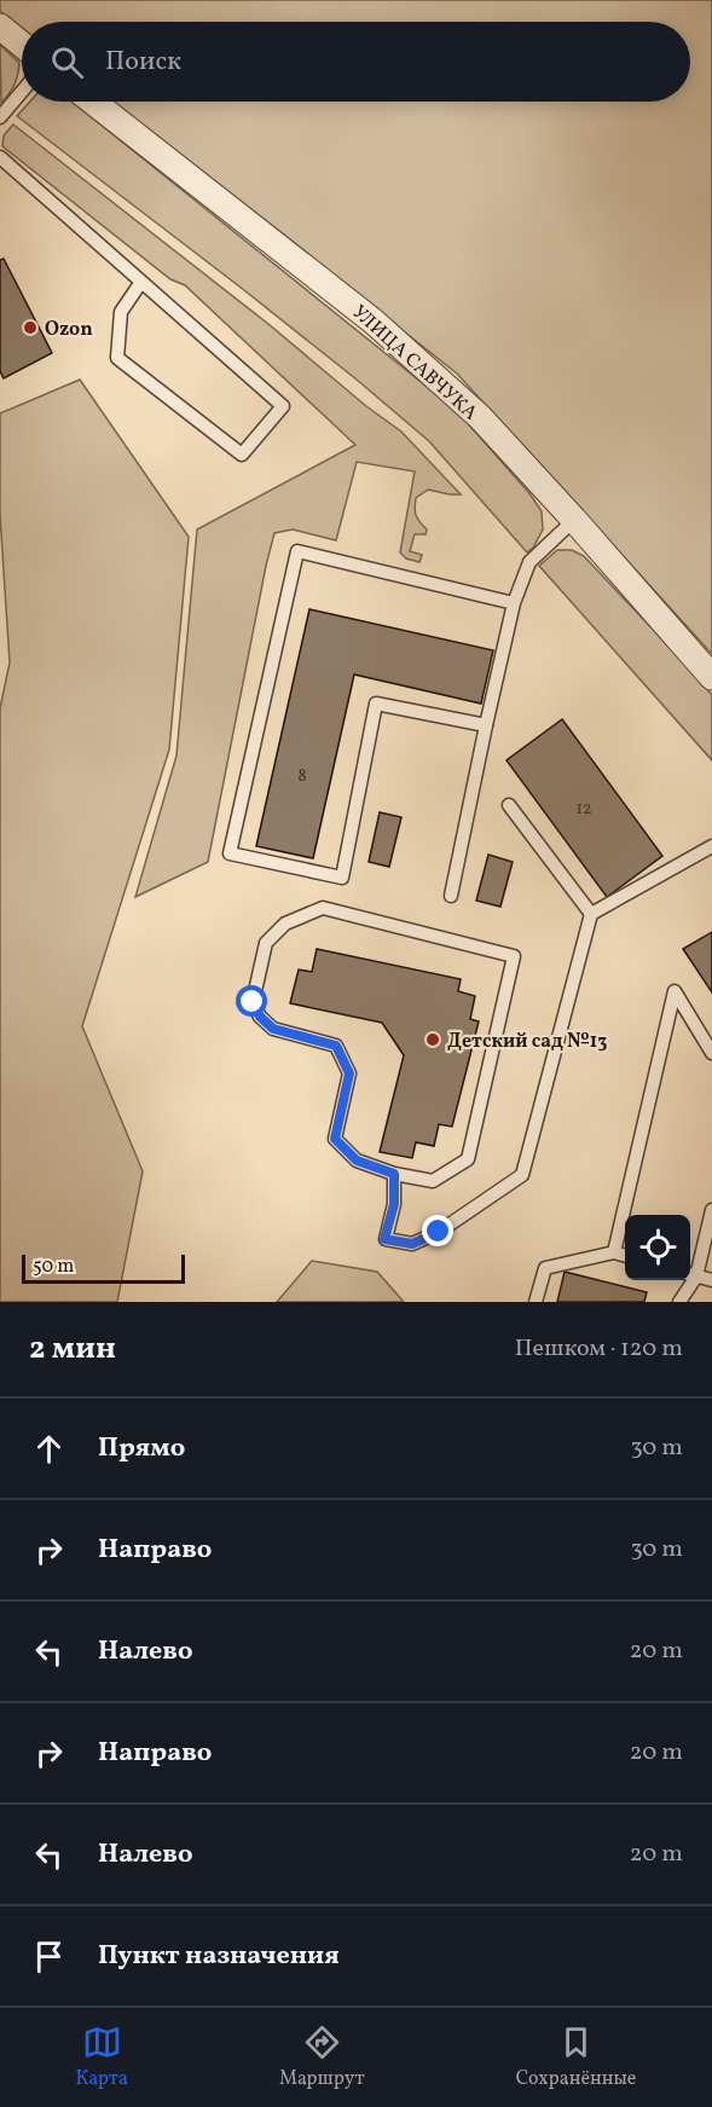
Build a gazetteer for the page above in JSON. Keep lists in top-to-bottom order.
{
  "streets": {
    "street": ["УЛИЦА САВЧУКА"]
  },
  "places": ["Ozon", "Детский сад №13"],
  "house_numbers": ["8", "12"],
  "scale_bar": "50 m",
  "page": {
    "search": "Поиск",
    "scale": "50 m",
    "heading": ["2 мин", "Пешком · 120 m"],
    "list": [
      ["Прямо", "30 m"],
      ["Направо", "30 m"],
      ["Налево", "20 m"],
      ["Направо", "20 m"],
      ["Налево", "20 m"],
      "Пункт назначения"
    ],
    "nav": ["Карта", "Маршрут", "Сохранённые"]
  }
}
